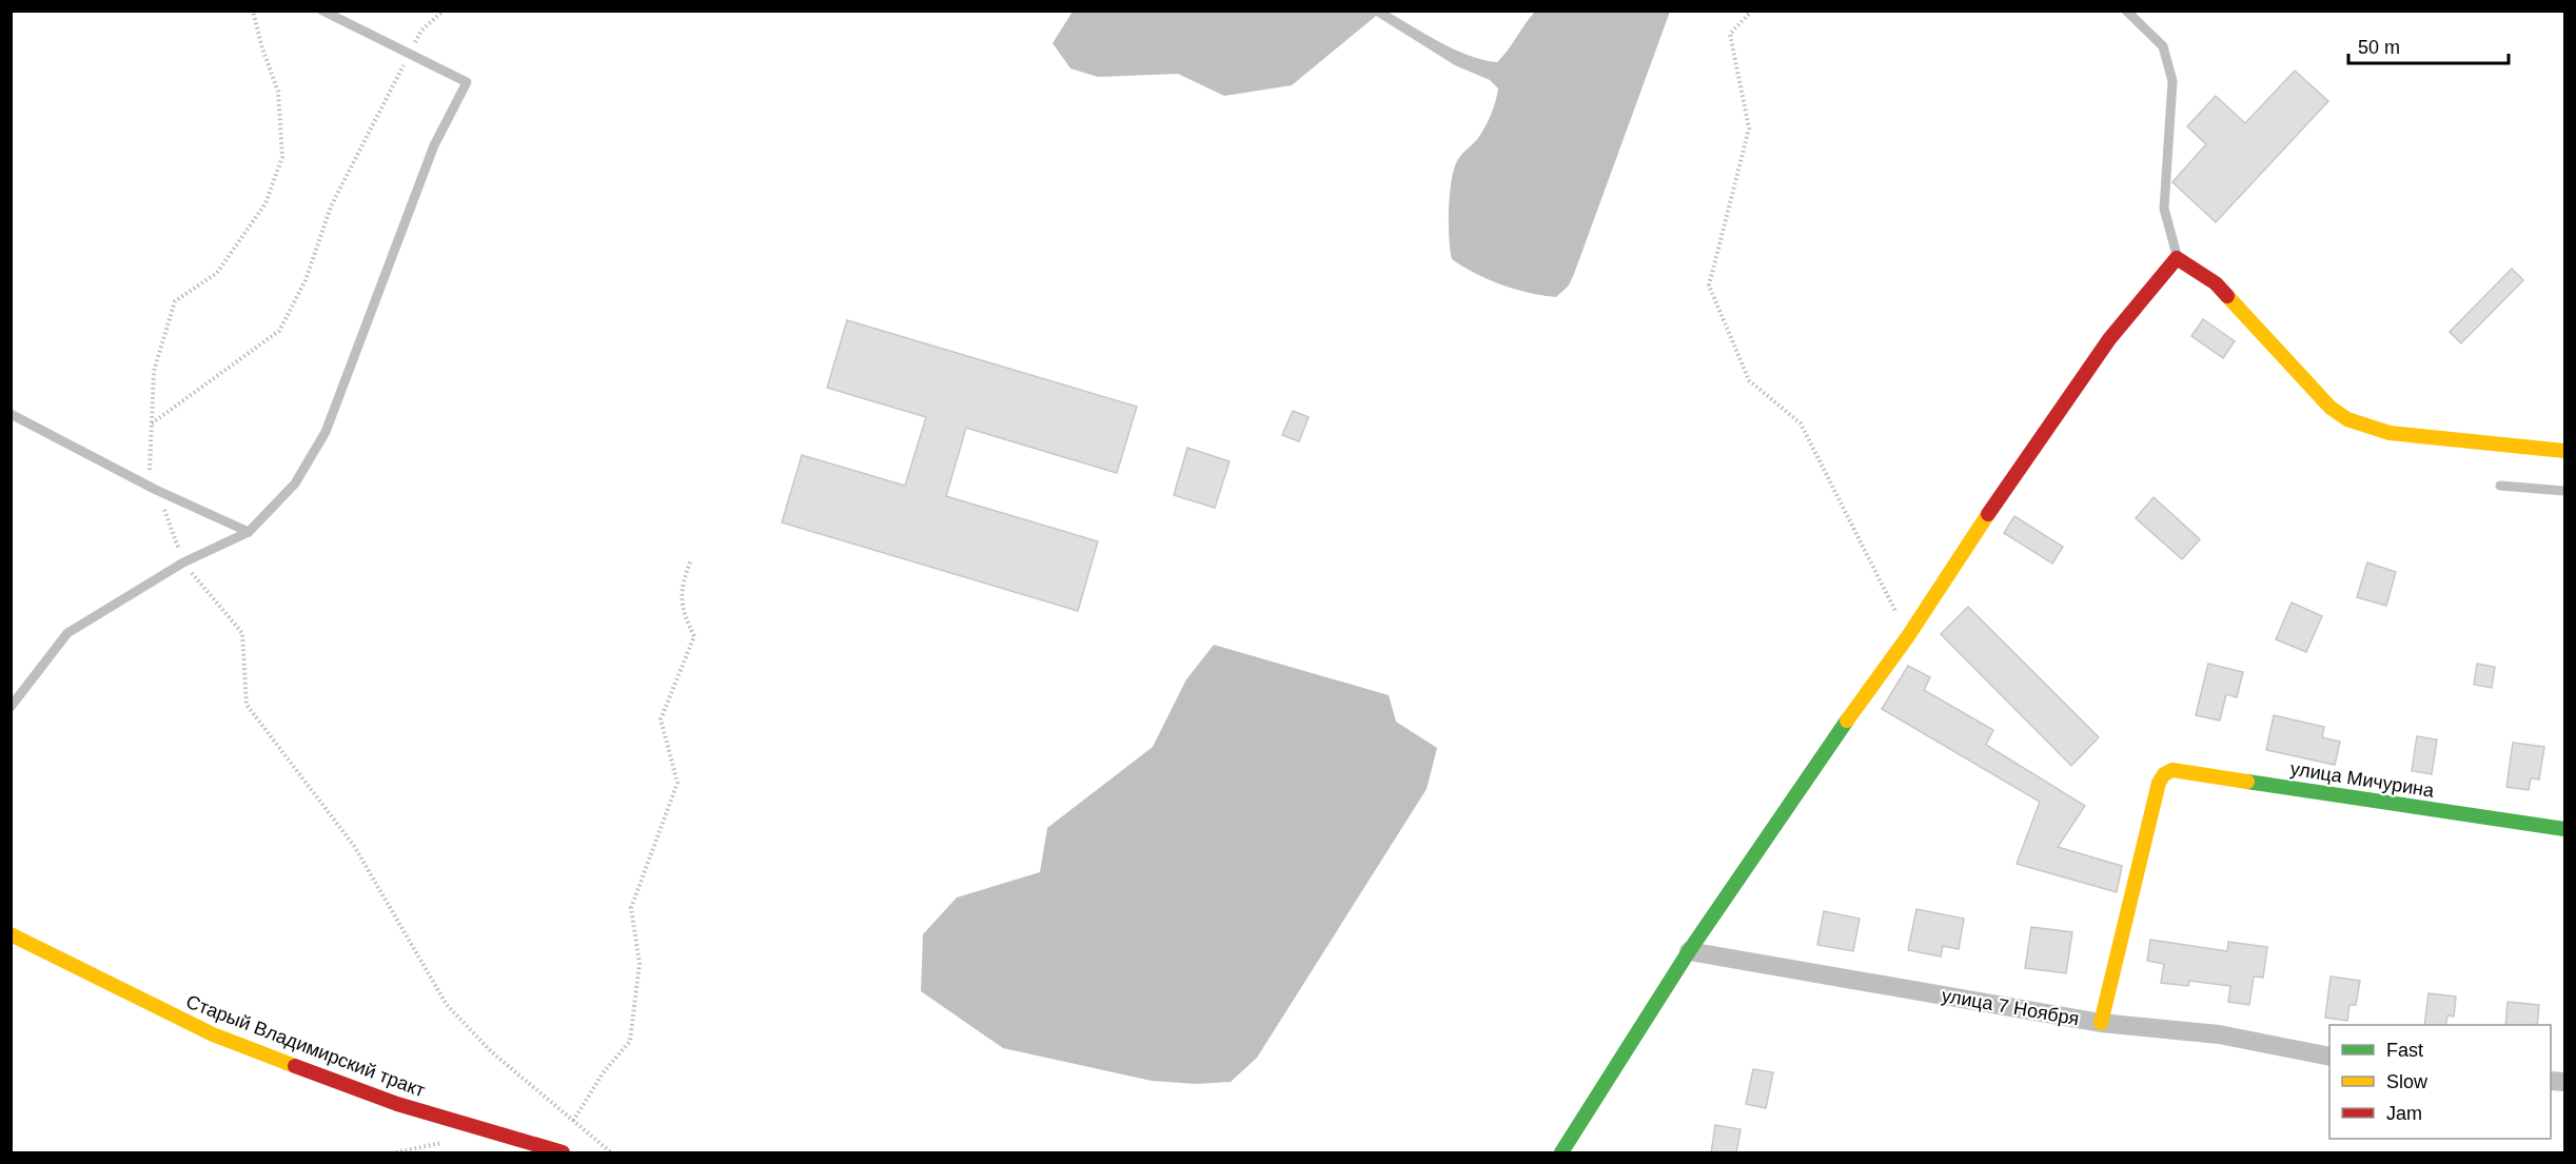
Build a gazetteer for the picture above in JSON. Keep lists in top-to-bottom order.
{
  "streets": {
    "street": ["улица Мичурина", "улица 7 Ноября", "Старый Владимирский тракт"]
  },
  "crossings": [
    ["улица Мичурина", "улица 7 Ноября"]
  ],
  "legend": ["Fast", "Slow", "Jam"],
  "scale_bar": "50 m"
}
